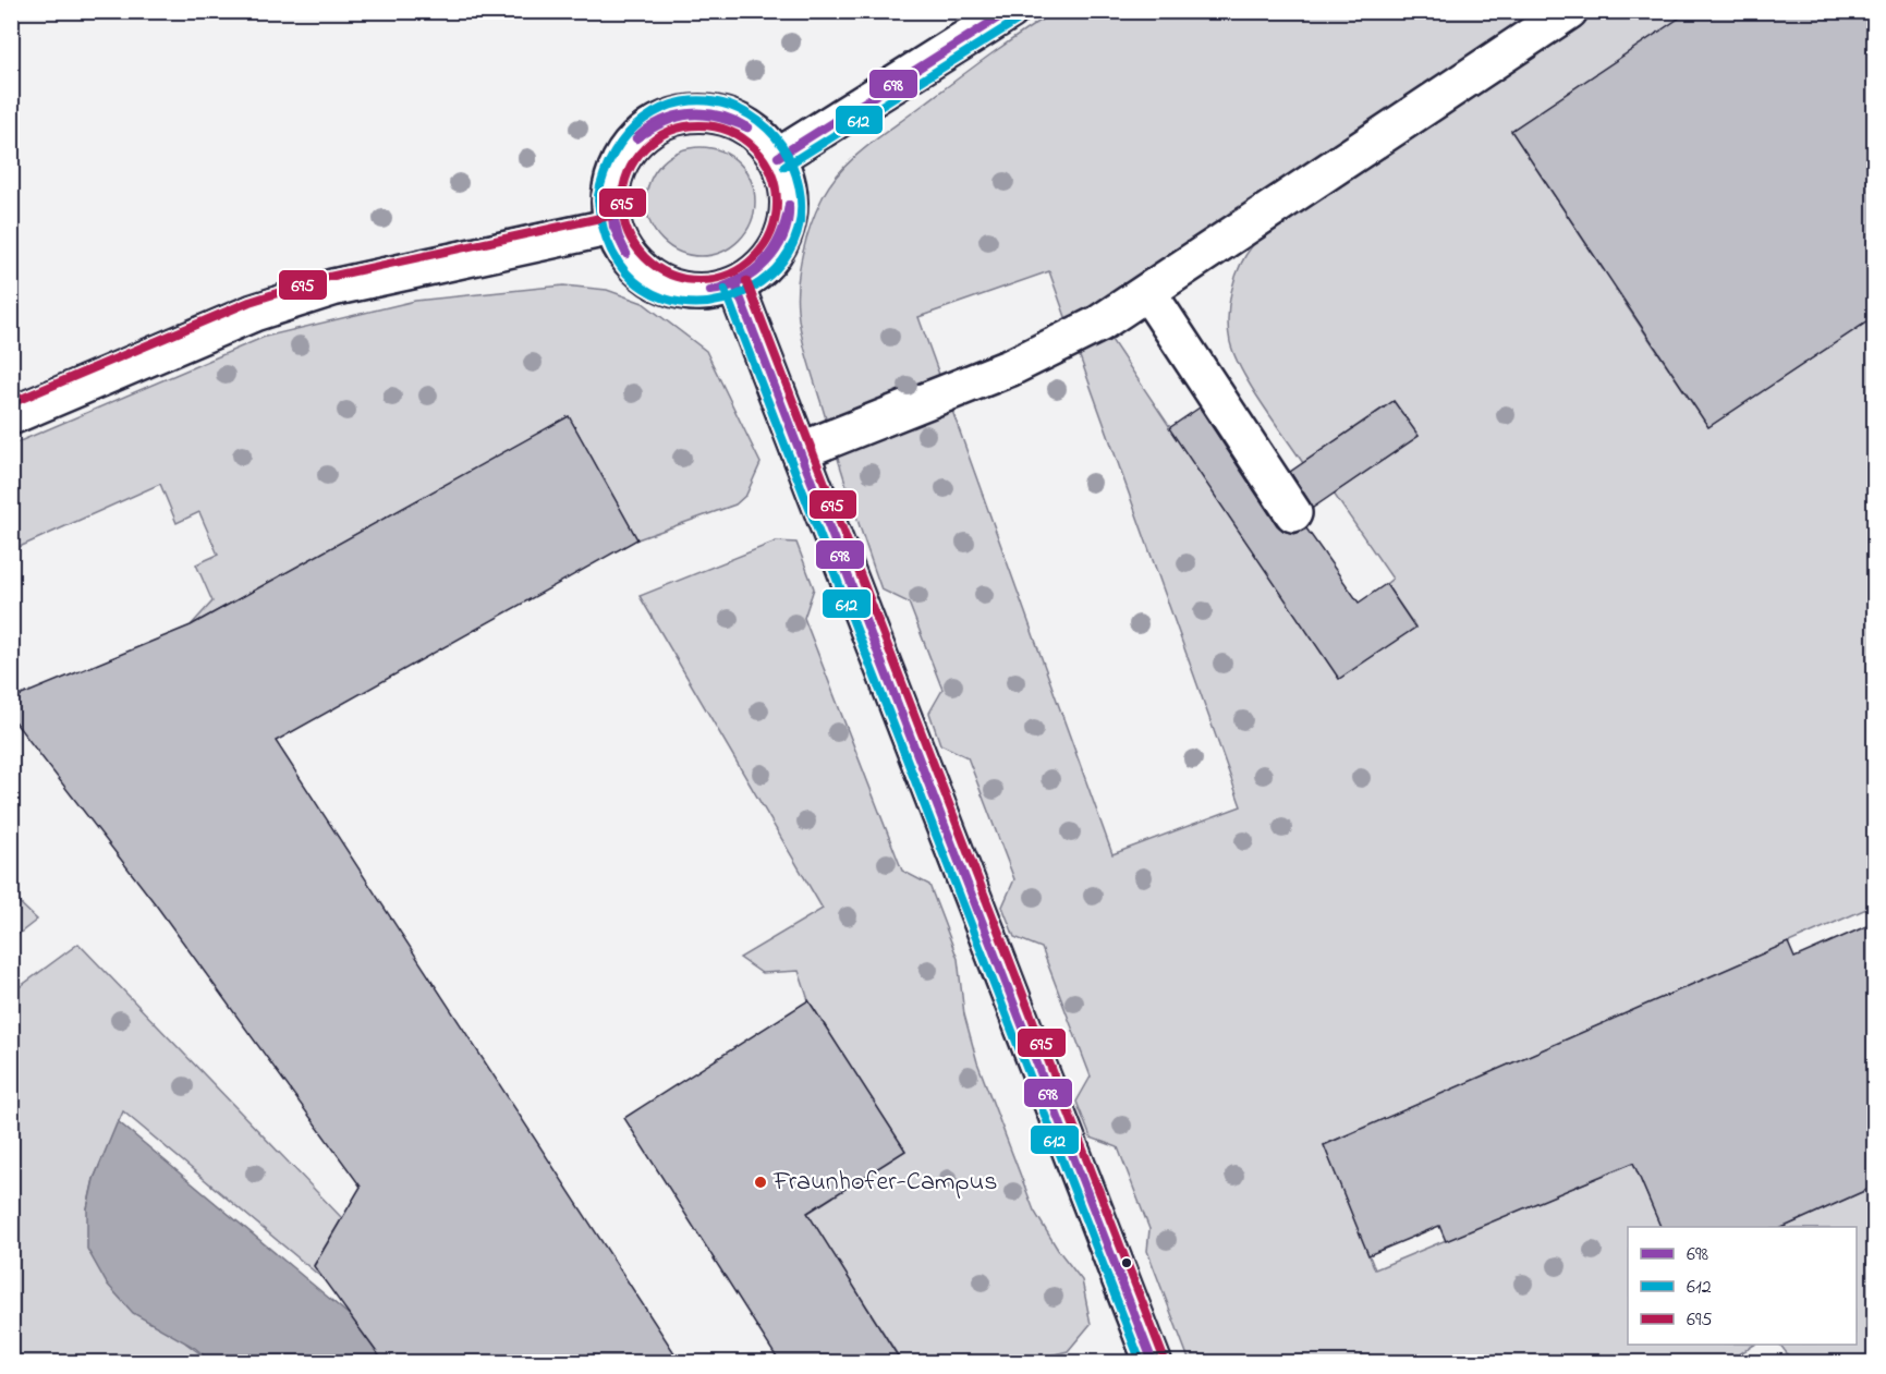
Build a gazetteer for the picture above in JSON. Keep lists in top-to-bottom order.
{
  "places": ["Fraunhofer-Campus"],
  "lines": ["transit line 698", "transit line 612", "transit line 695"],
  "legend": ["698", "612", "695"]
}
